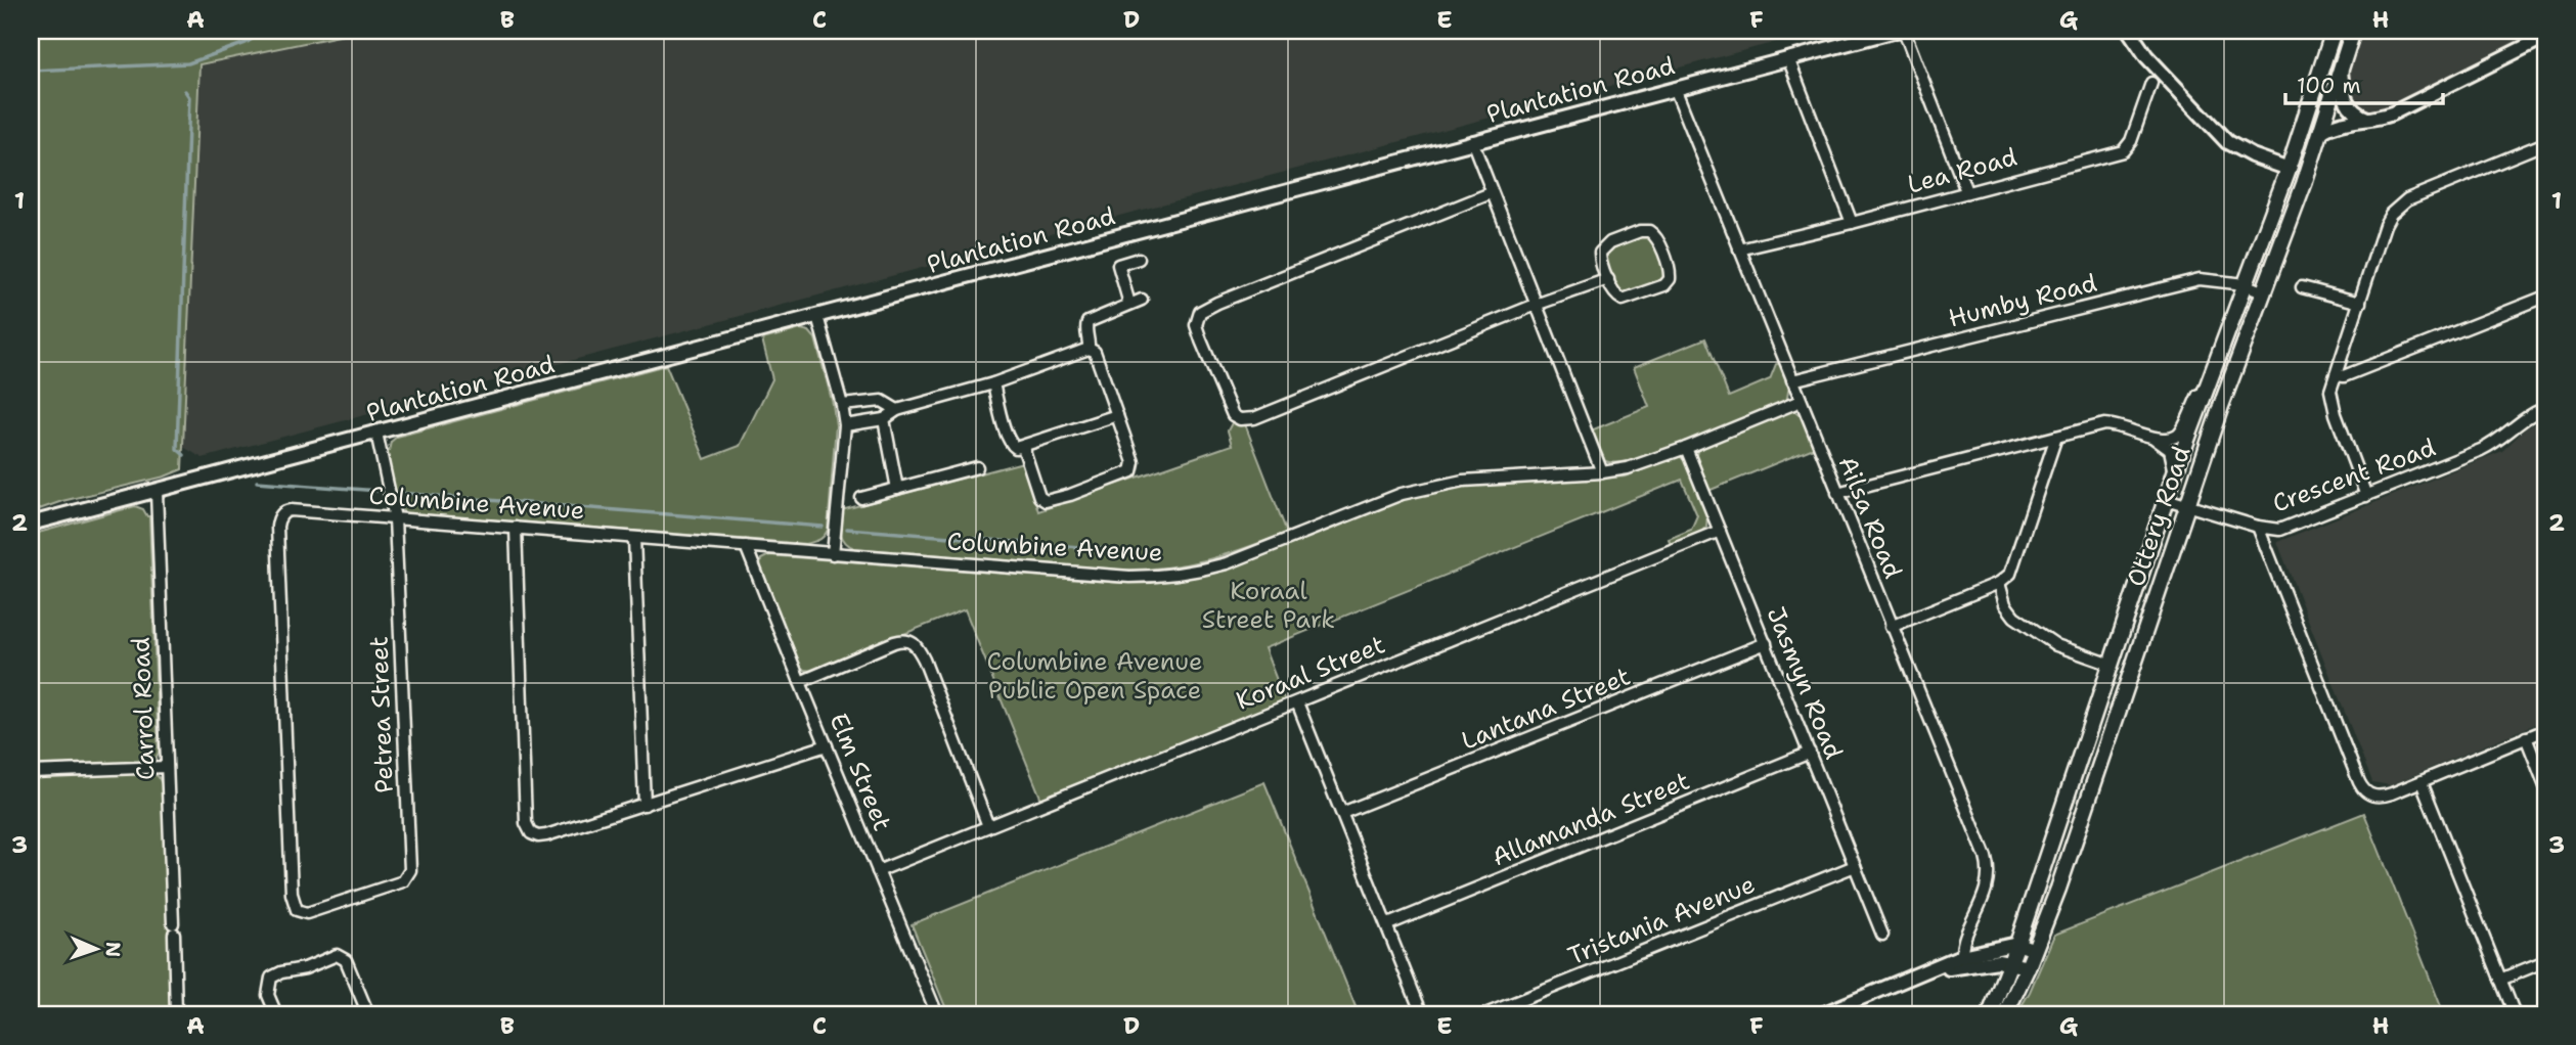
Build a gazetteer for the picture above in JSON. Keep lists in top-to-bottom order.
{
  "streets": {
    "main road": ["Ottery Road"],
    "street": [
      "Plantation Road",
      "Lea Road",
      "Humby Road",
      "Crescent Road",
      "Columbine Avenue",
      "Ailsa Road",
      "Koraal Street",
      "Jasmyn Road",
      "Carrol Road",
      "Lantana Street",
      "Petrea Street",
      "Elm Street",
      "Allamanda Street",
      "Tristania Avenue"
    ]
  },
  "crossings": [
    ["Plantation Road", "Ailsa Road"],
    ["Plantation Road", "Carrol Road"],
    ["Plantation Road", "Petrea Street"],
    ["Lea Road", "Ailsa Road"],
    ["Humby Road", "Ottery Road"],
    ["Humby Road", "Ailsa Road"],
    ["Crescent Road", "Ottery Road"],
    ["Columbine Avenue", "Ailsa Road"],
    ["Columbine Avenue", "Jasmyn Road"],
    ["Columbine Avenue", "Petrea Street"],
    ["Columbine Avenue", "Elm Street"],
    ["Koraal Street", "Jasmyn Road"],
    ["Koraal Street", "Elm Street"],
    ["Jasmyn Road", "Lantana Street"],
    ["Jasmyn Road", "Allamanda Street"],
    ["Jasmyn Road", "Tristania Avenue"]
  ],
  "parks": ["Koraal Street Park", "Columbine Avenue Public Open Space"],
  "scale_bar": "100 m",
  "north": "right",
  "grid": {
    "columns": [
      "A",
      "B",
      "C",
      "D",
      "E",
      "F",
      "G",
      "H"
    ],
    "rows": ["1", "2", "3"]
  }
}
